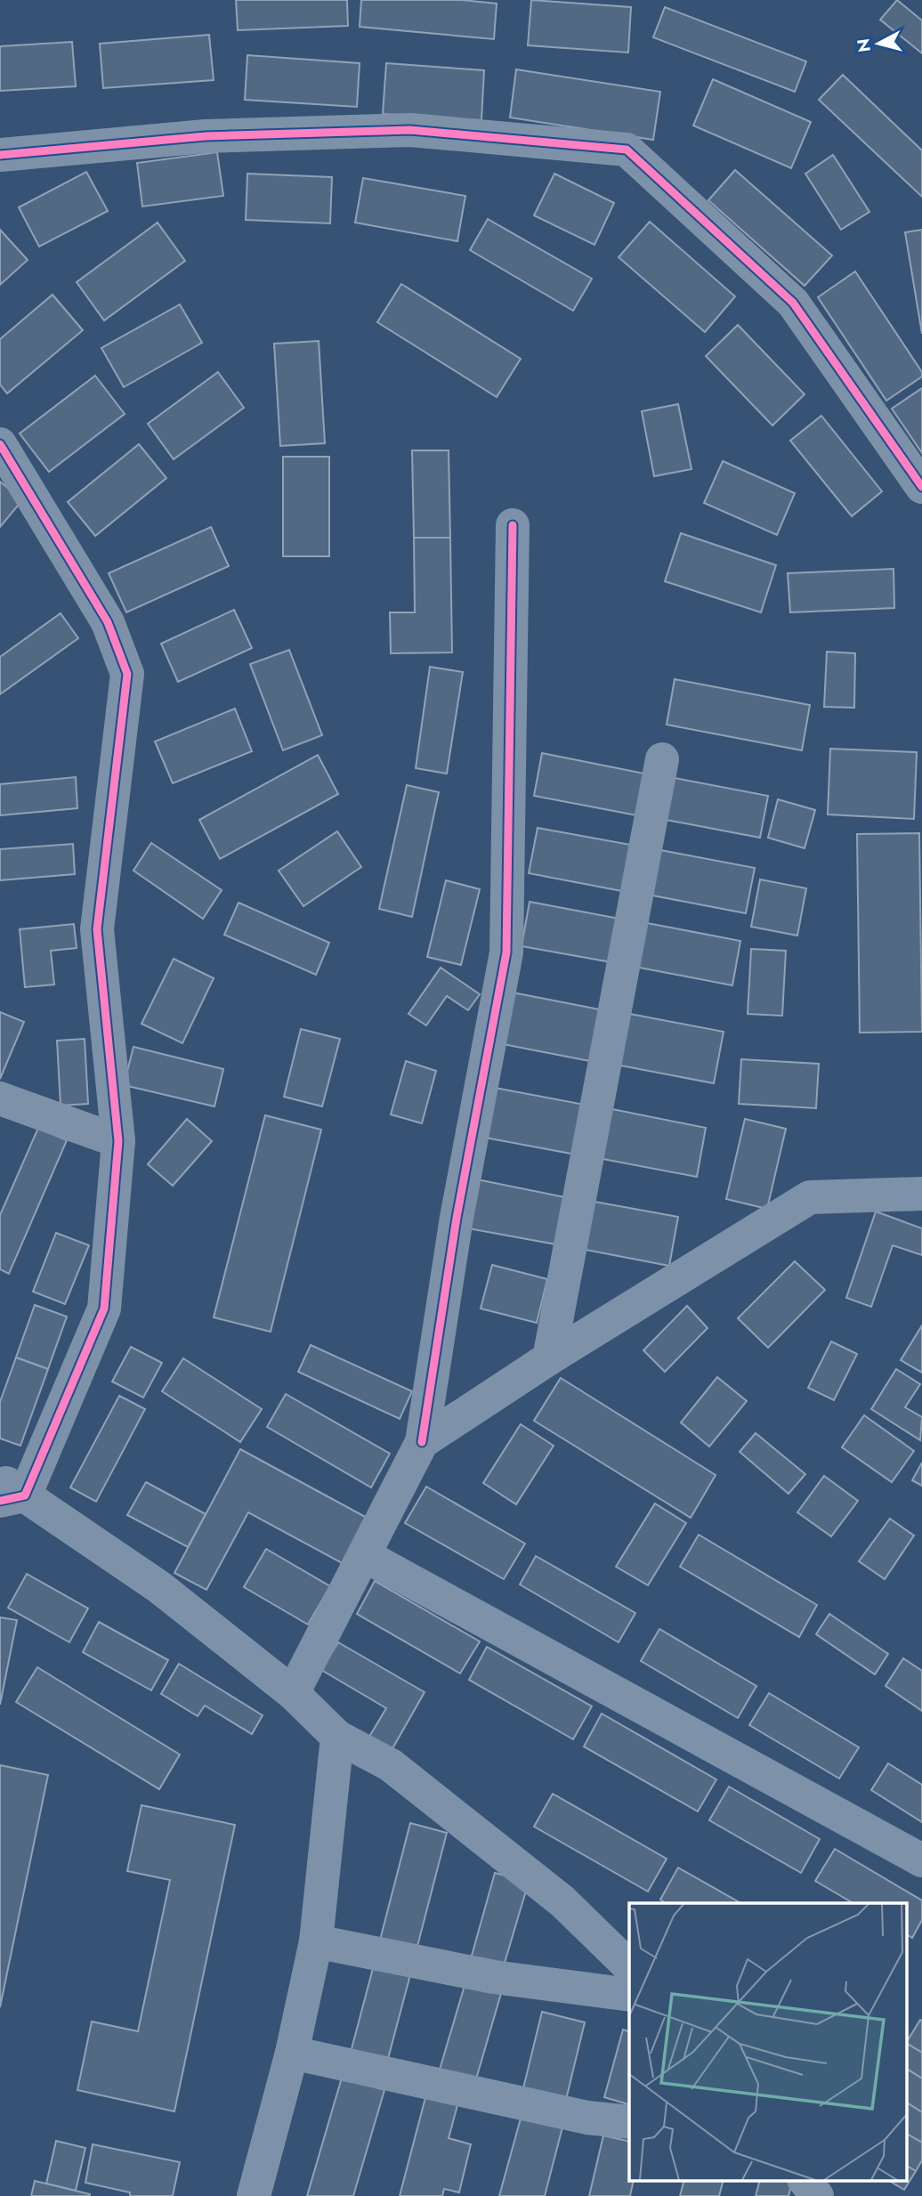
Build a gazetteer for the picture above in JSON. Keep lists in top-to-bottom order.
{
  "north": "left"
}
